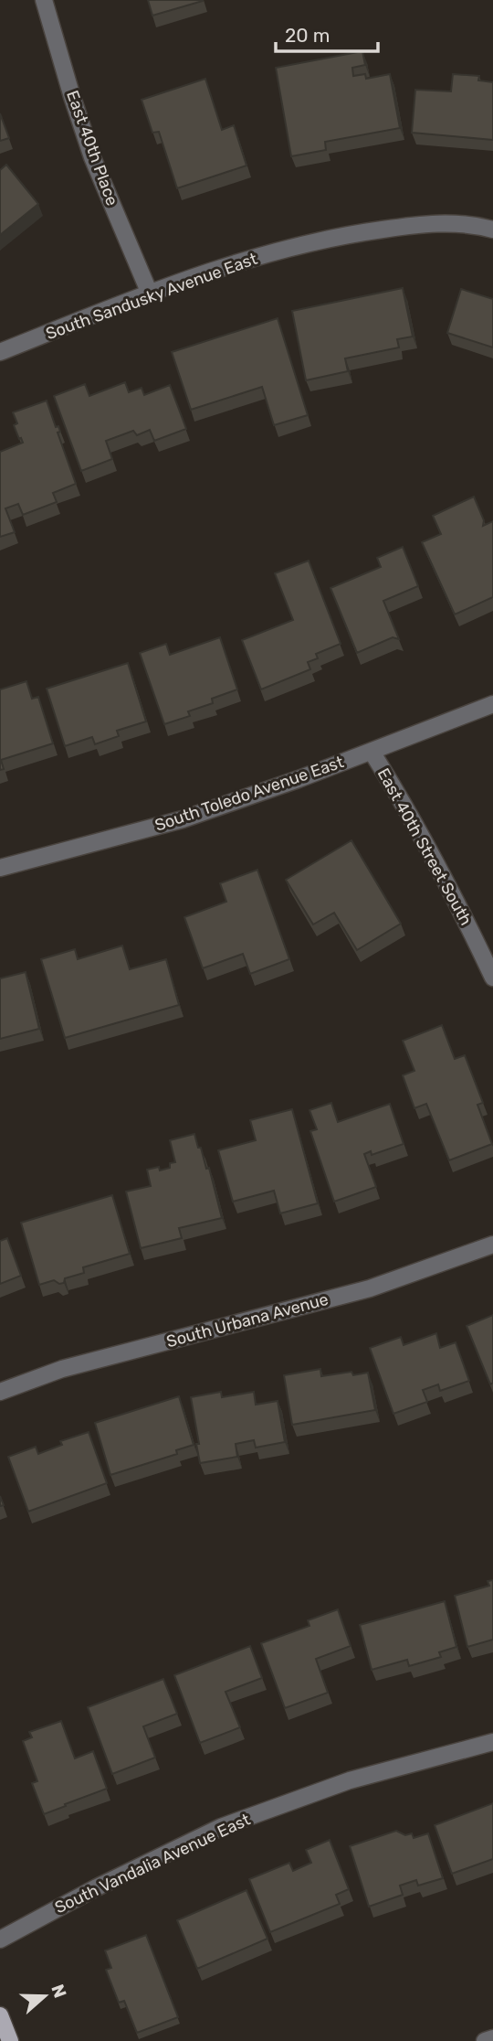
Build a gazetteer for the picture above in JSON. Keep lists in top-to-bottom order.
{
  "streets": {
    "street": [
      "East 40th Place",
      "South Sandusky Avenue East",
      "South Toledo Avenue East",
      "East 40th Street South",
      "South Urbana Avenue",
      "South Vandalia Avenue East"
    ]
  },
  "crossings": [
    ["East 40th Place", "South Sandusky Avenue East"],
    ["South Toledo Avenue East", "East 40th Street South"]
  ],
  "scale_bar": "20 m",
  "north": "right"
}
